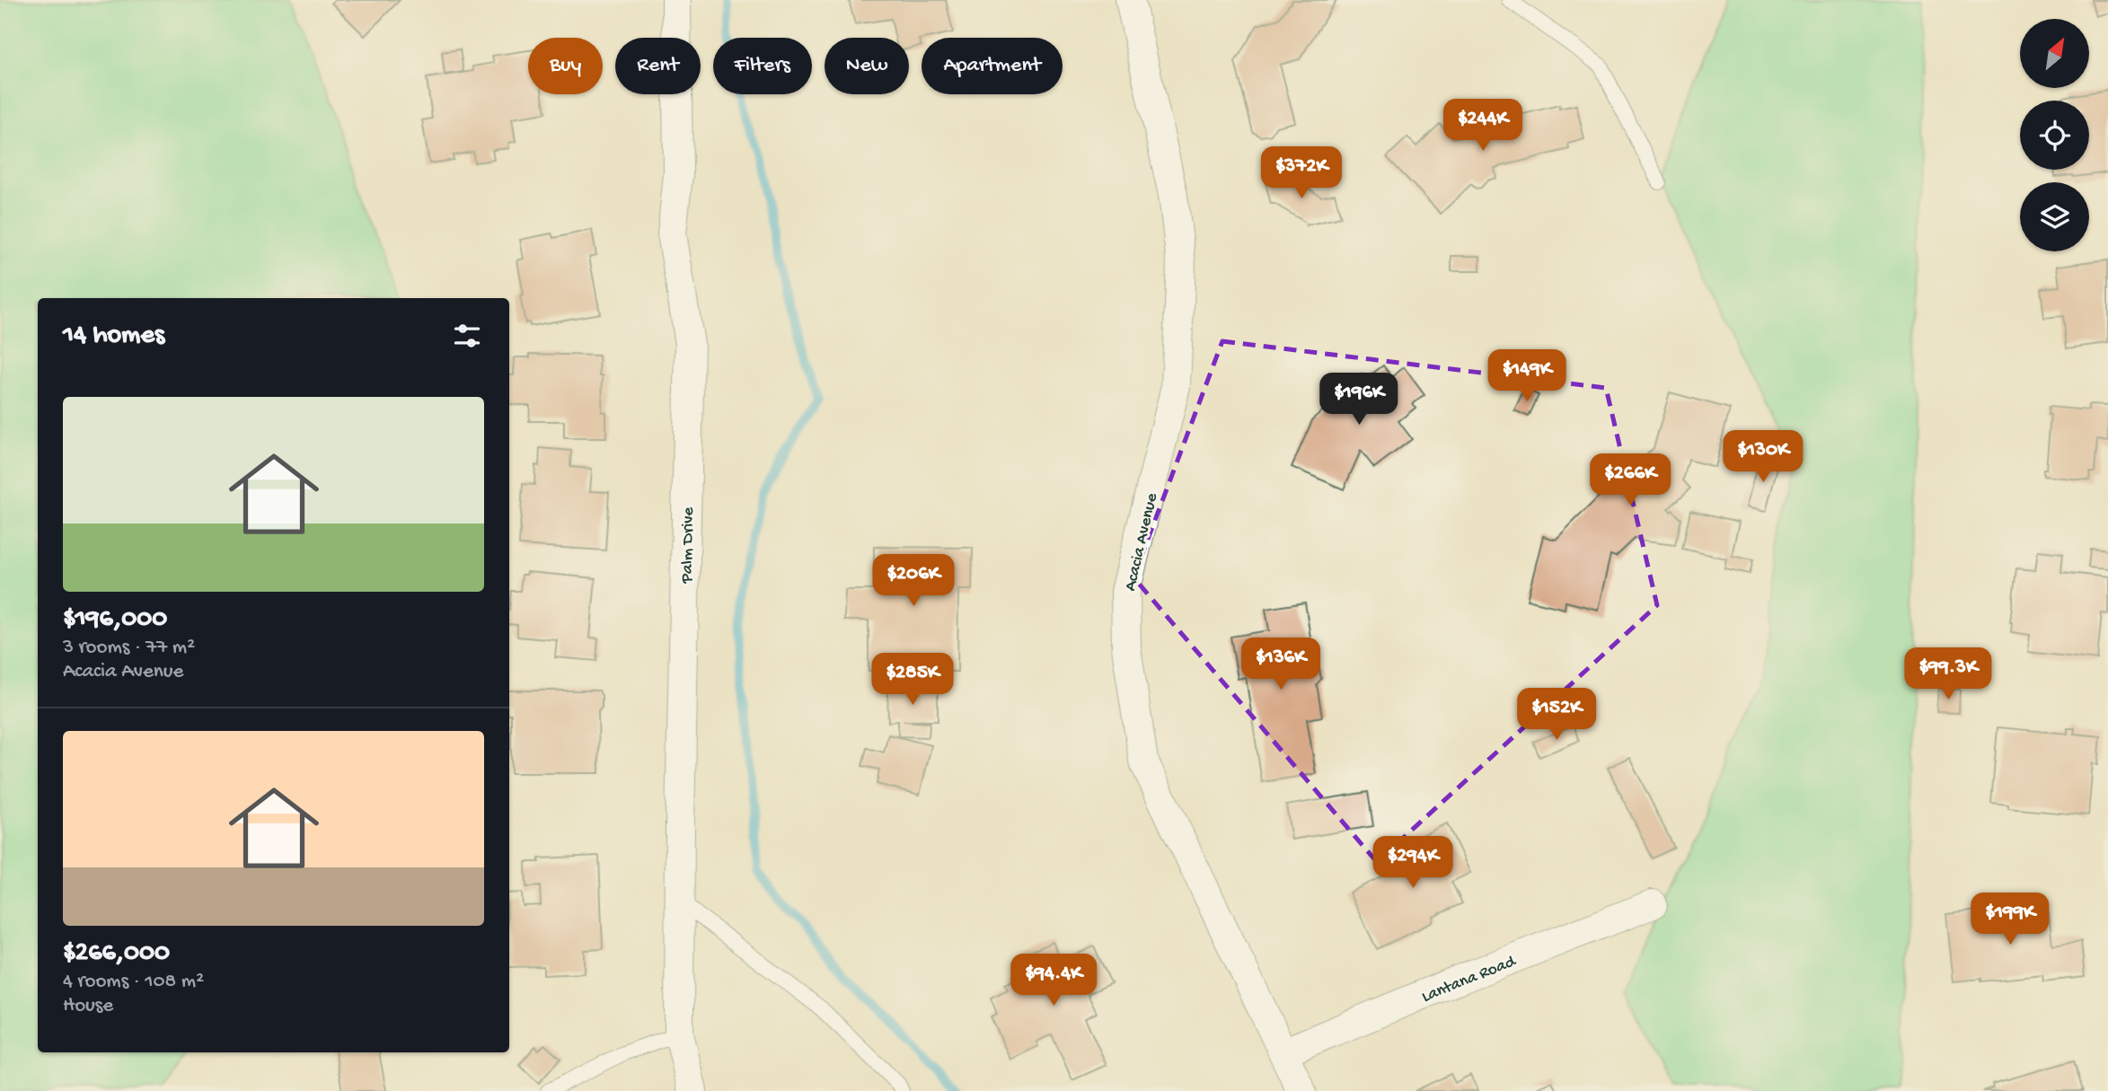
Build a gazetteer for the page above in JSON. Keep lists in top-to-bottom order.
{
  "streets": {
    "street": ["Acacia Avenue", "Palm Drive", "Lantana Road"]
  },
  "crossings": [
    ["Acacia Avenue", "Lantana Road"]
  ],
  "north": "top right",
  "page": {
    "chip": [
      "Buy",
      "Rent",
      "Filters",
      "New",
      "Apartment"
    ],
    "price": [
      "$244K",
      "$372K",
      "$149K",
      "$196K",
      "$130K",
      "$266K",
      "$206K",
      "$136K",
      "$99.3K",
      "$285K",
      "$152K",
      "$294K",
      "$199K",
      "$94.4K"
    ],
    "heading": "14 homes",
    "list": [
      {
        "name": "$196,000",
        "note": "3 rooms · 77 m² · Acacia Avenue"
      },
      {
        "name": "$266,000",
        "note": "4 rooms · 108 m² · House"
      }
    ]
  }
}
